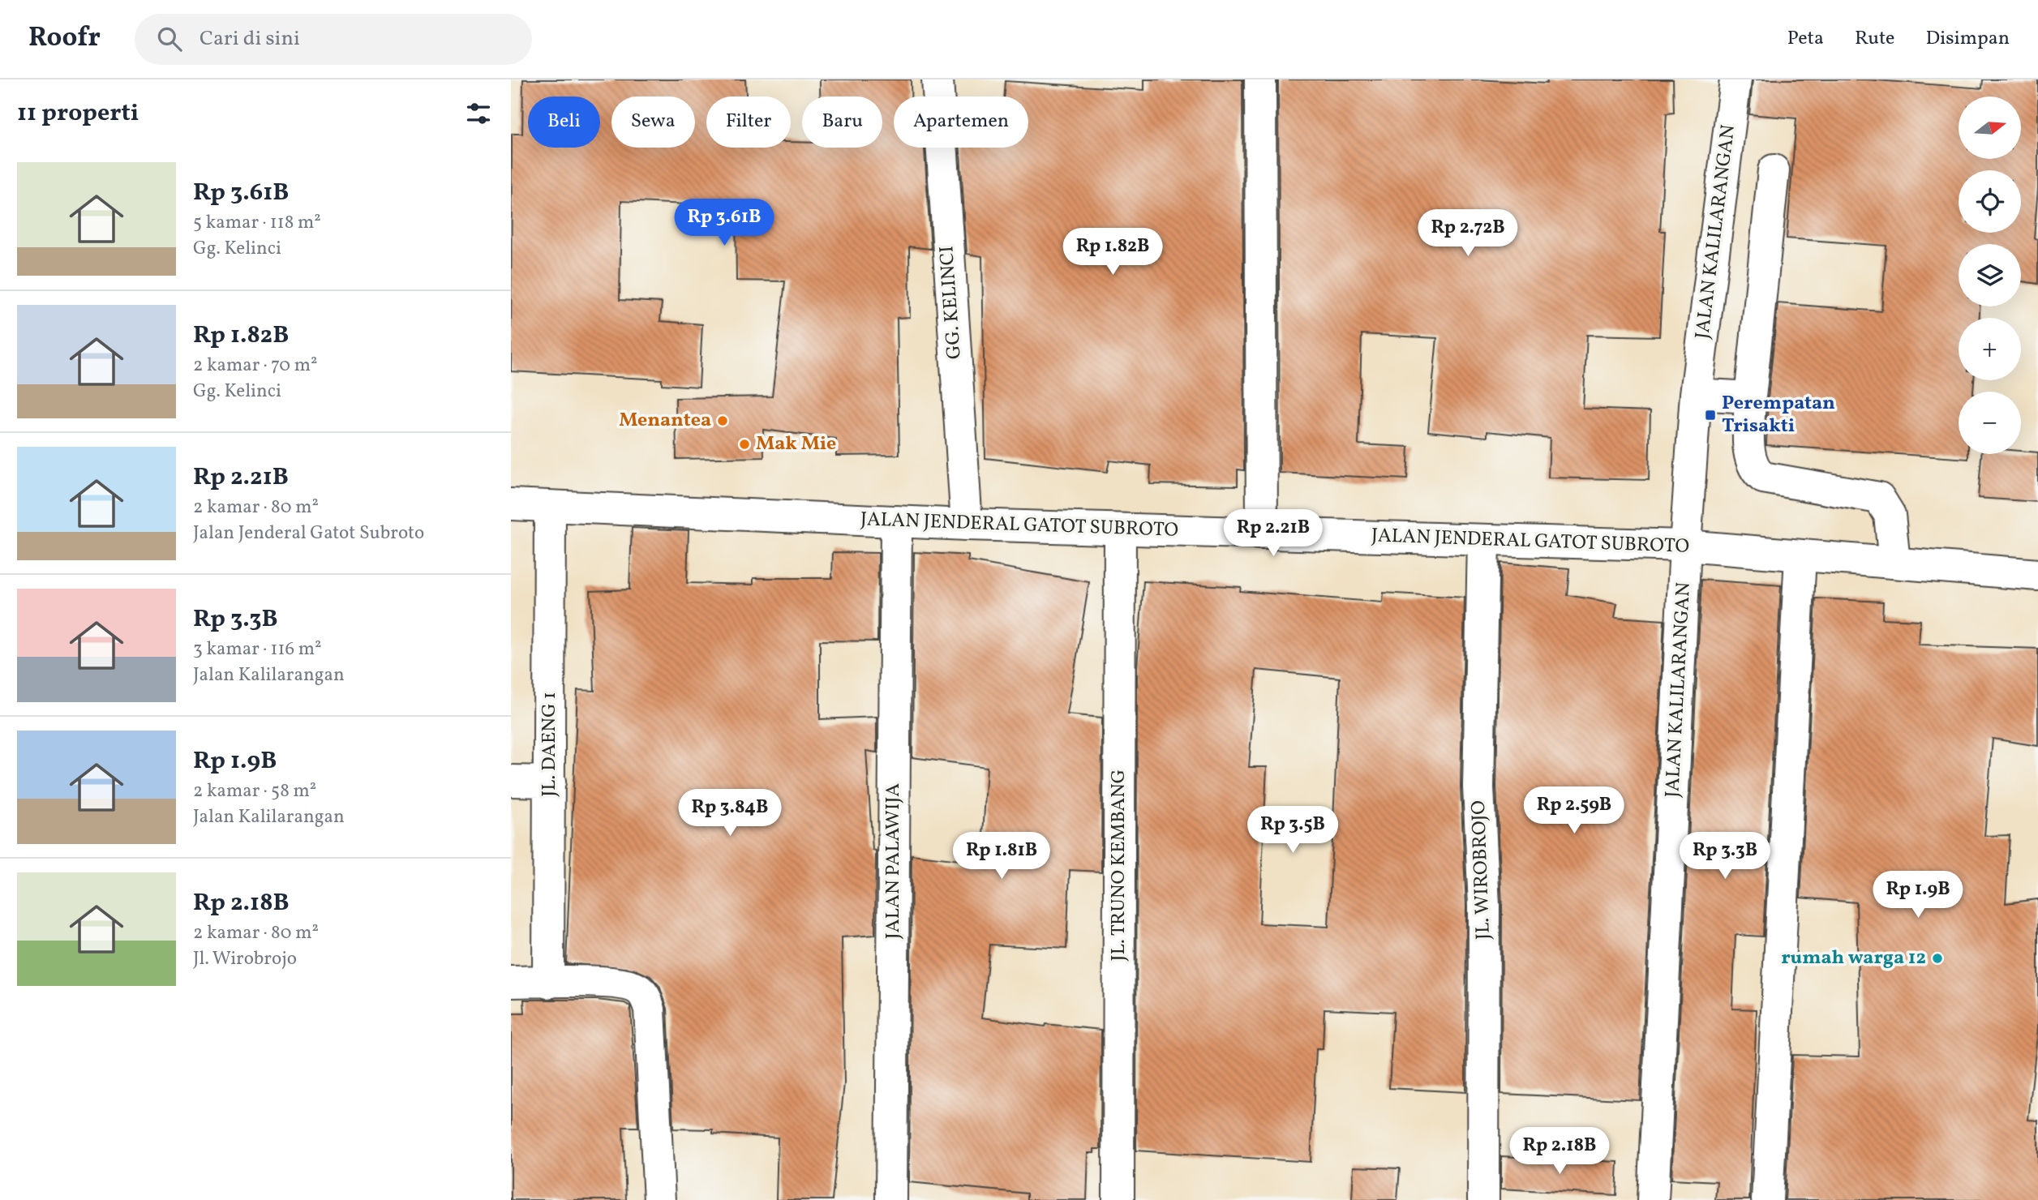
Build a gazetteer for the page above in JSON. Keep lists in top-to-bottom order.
{
  "streets": {
    "street": [
      "JALAN KALILARANGAN",
      "GG. KELINCI",
      "JALAN JENDERAL GATOT SUBROTO",
      "JL. DAENG 1",
      "JALAN PALAWIJA",
      "JL. TRUNO KEMBANG",
      "JL. WIROBROJO"
    ]
  },
  "crossings": [
    ["JALAN KALILARANGAN", "JALAN JENDERAL GATOT SUBROTO"],
    ["GG. KELINCI", "JALAN JENDERAL GATOT SUBROTO"],
    ["JALAN JENDERAL GATOT SUBROTO", "JL. DAENG 1"],
    ["JALAN JENDERAL GATOT SUBROTO", "JALAN PALAWIJA"],
    ["JALAN JENDERAL GATOT SUBROTO", "JL. TRUNO KEMBANG"],
    ["JALAN JENDERAL GATOT SUBROTO", "JL. WIROBROJO"]
  ],
  "places": {
    "transit": ["Perempatan Trisakti"],
    "other": ["Menantea", "Mak Mie", "rumah warga 12"]
  },
  "north": "right",
  "page": {
    "header": "Roofr",
    "search": "Cari di sini",
    "nav": ["Peta", "Rute", "Disimpan"],
    "heading": "11 properti",
    "map_buttons": ["+", "−"],
    "chip": [
      "Beli",
      "Sewa",
      "Filter",
      "Baru",
      "Apartemen"
    ],
    "list": [
      {
        "name": "Rp 3.61B",
        "note": "5 kamar · 118 m² · Gg. Kelinci"
      },
      {
        "name": "Rp 1.82B",
        "note": "2 kamar · 70 m² · Gg. Kelinci"
      },
      {
        "name": "Rp 2.21B",
        "note": "2 kamar · 80 m² · Jalan Jenderal Gatot Subroto"
      },
      {
        "name": "Rp 3.3B",
        "note": "3 kamar · 116 m² · Jalan Kalilarangan"
      },
      {
        "name": "Rp 1.9B",
        "note": "2 kamar · 58 m² · Jalan Kalilarangan"
      },
      {
        "name": "Rp 2.18B",
        "note": "2 kamar · 80 m² · Jl. Wirobrojo"
      }
    ],
    "price": [
      "Rp 3.61B",
      "Rp 2.72B",
      "Rp 1.82B",
      "Rp 2.21B",
      "Rp 2.59B",
      "Rp 3.84B",
      "Rp 3.5B",
      "Rp 1.81B",
      "Rp 3.3B",
      "Rp 1.9B",
      "Rp 2.18B"
    ]
  }
}
